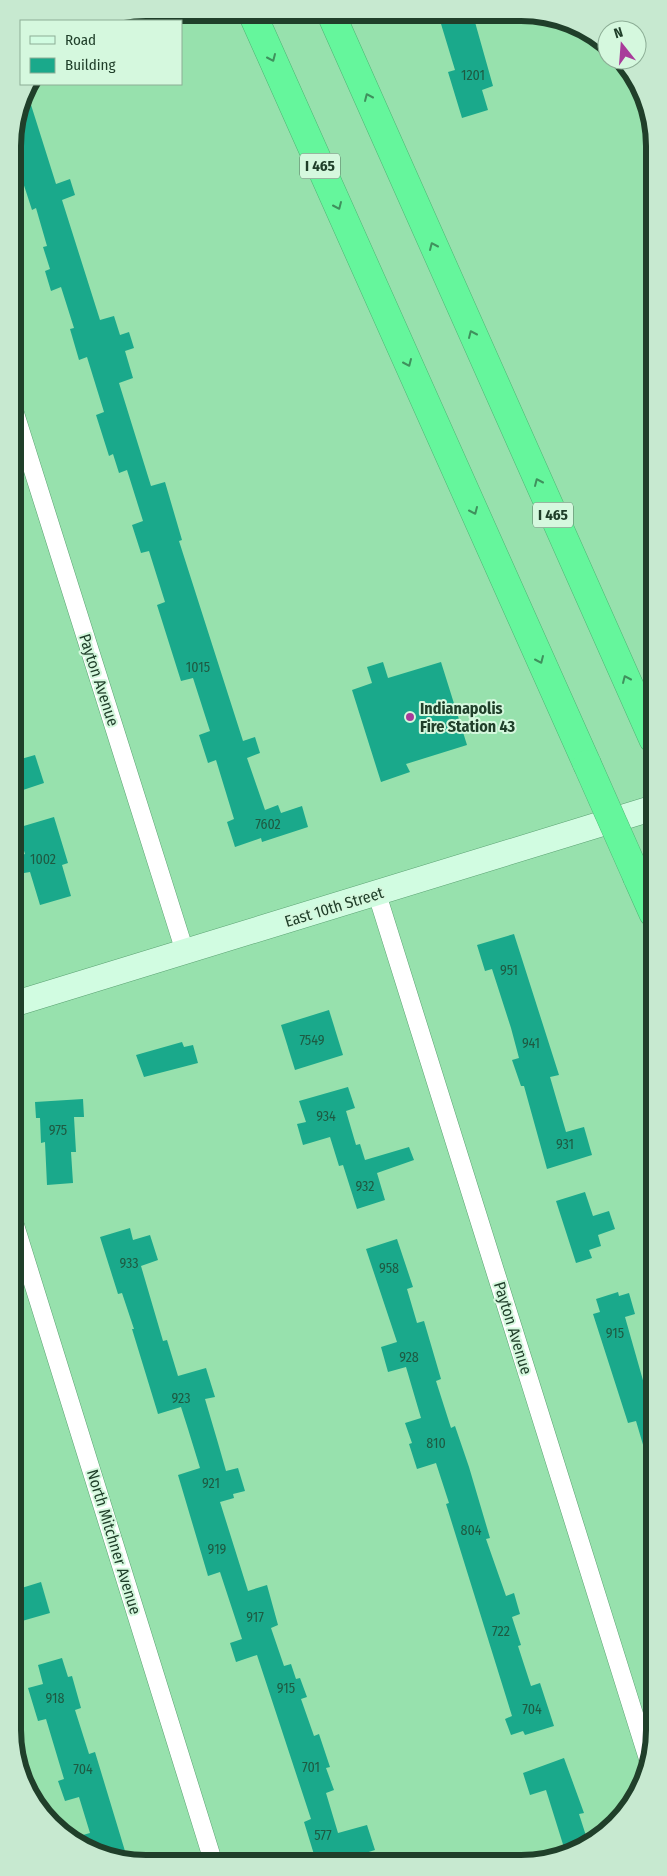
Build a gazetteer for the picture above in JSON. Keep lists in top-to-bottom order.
{
  "streets": {
    "highway": ["I 465"],
    "main road": ["East 10th Street"],
    "street": ["Payton Avenue", "North Mitchner Avenue"]
  },
  "crossings": [
    ["Payton Avenue", "East 10th Street"]
  ],
  "places": ["Indianapolis Fire Station 43"],
  "house_numbers": [
    "1201",
    "1015",
    "7602",
    "1002",
    "951",
    "7549",
    "941",
    "934",
    "975",
    "931",
    "932",
    "933",
    "958",
    "915",
    "928",
    "923",
    "810",
    "921",
    "804",
    "919",
    "917",
    "722",
    "915",
    "918",
    "704",
    "701",
    "704",
    "577"
  ],
  "legend": ["Road", "Building"],
  "north": "top"
}
